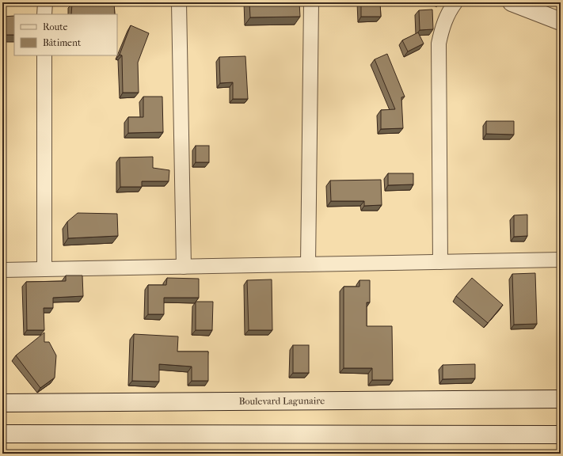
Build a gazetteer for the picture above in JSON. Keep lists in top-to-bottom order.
{
  "streets": {
    "main road": ["Boulevard Lagunaire"]
  },
  "legend": ["Route", "Bâtiment"]
}
